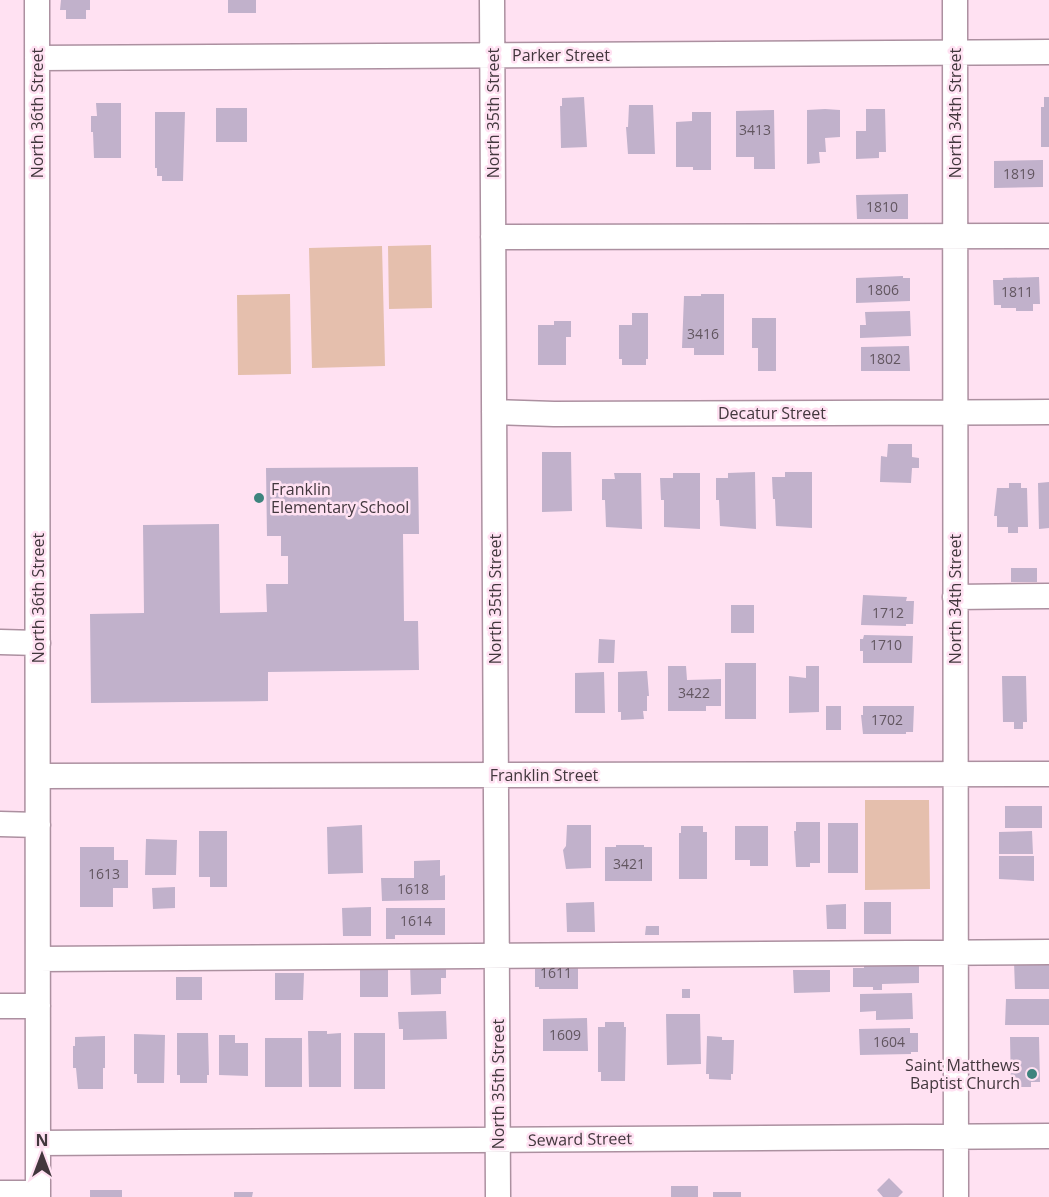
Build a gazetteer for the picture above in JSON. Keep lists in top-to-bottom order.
{
  "streets": {
    "street": [
      "Parker Street",
      "North 36th Street",
      "North 35th Street",
      "North 34th Street",
      "Decatur Street",
      "Franklin Street",
      "Seward Street"
    ]
  },
  "crossings": [
    ["Parker Street", "North 36th Street"],
    ["Parker Street", "North 35th Street"],
    ["Parker Street", "North 34th Street"],
    ["North 36th Street", "Franklin Street"],
    ["North 36th Street", "Seward Street"],
    ["North 35th Street", "Decatur Street"],
    ["North 35th Street", "Franklin Street"],
    ["North 35th Street", "Seward Street"],
    ["North 34th Street", "Decatur Street"],
    ["North 34th Street", "Franklin Street"],
    ["North 34th Street", "Seward Street"]
  ],
  "places": ["Franklin Elementary School", "Saint Matthews Baptist Church"],
  "house_numbers": [
    "3413",
    "1819",
    "1810",
    "1806",
    "1811",
    "3416",
    "1802",
    "1712",
    "1710",
    "3422",
    "1702",
    "3421",
    "1613",
    "1618",
    "1614",
    "1611",
    "1609",
    "1604"
  ],
  "north": "top"
}
